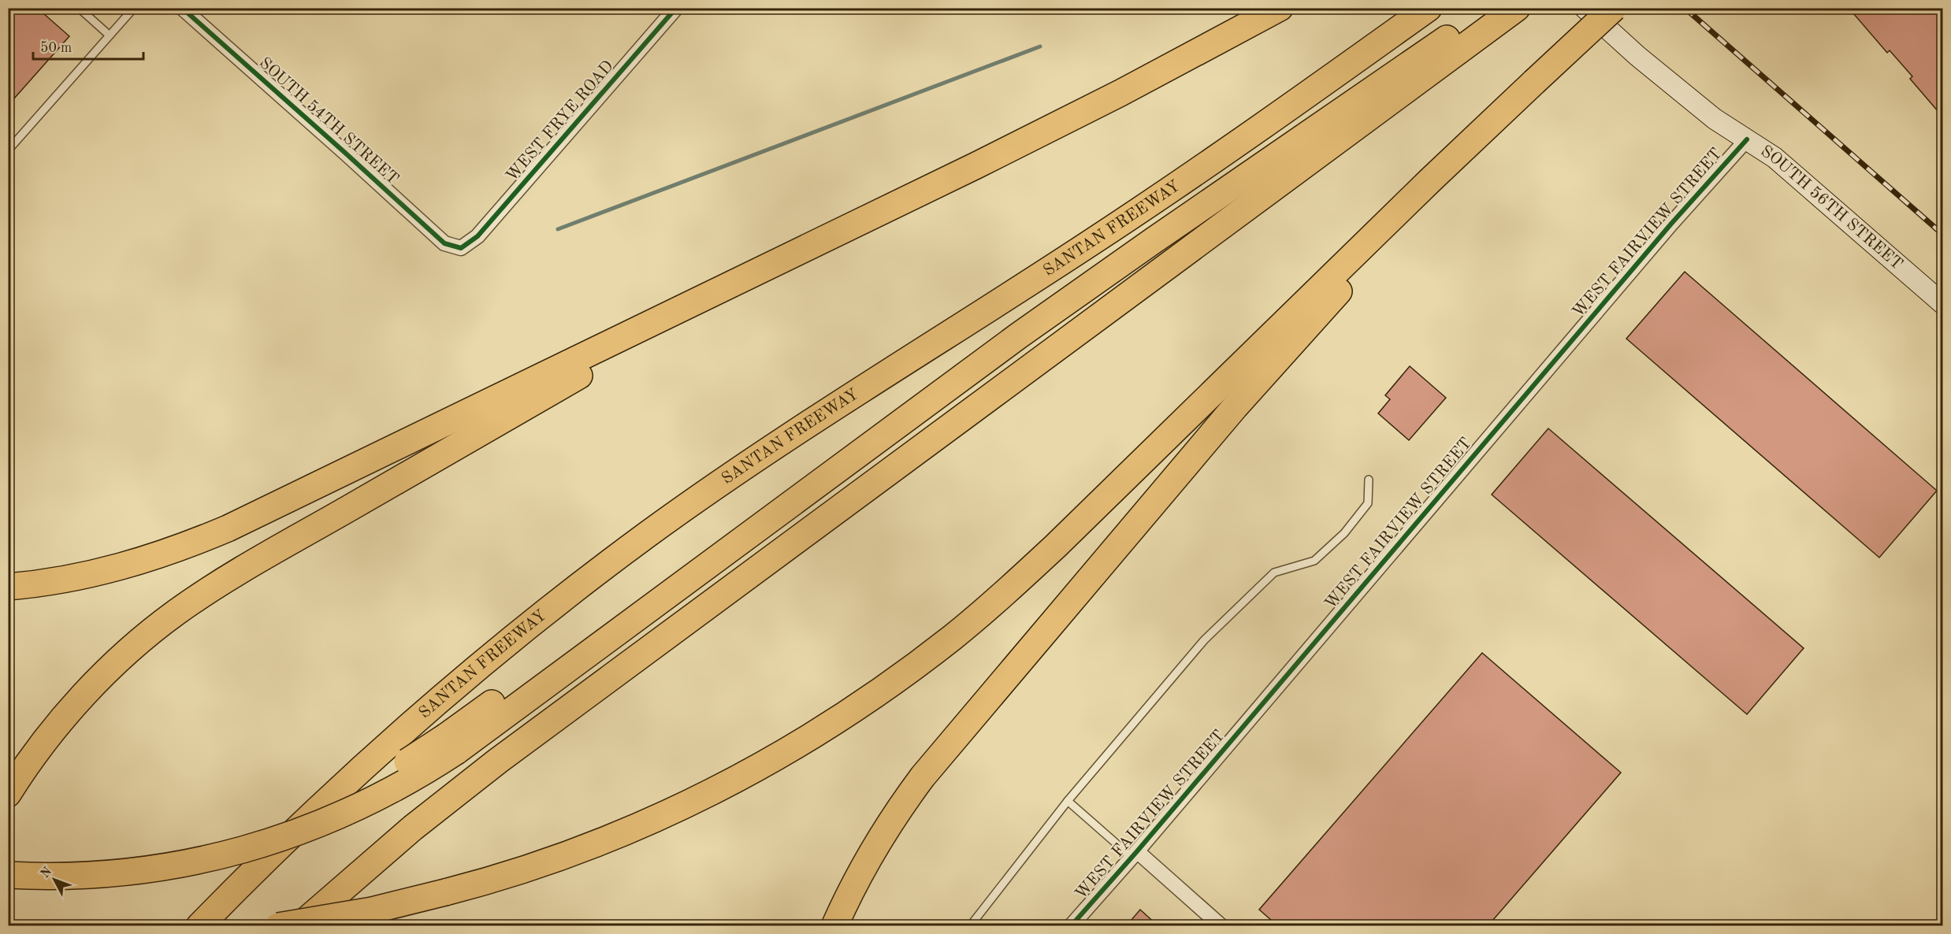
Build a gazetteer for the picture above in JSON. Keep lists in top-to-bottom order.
{
  "streets": {
    "highway": ["SANTAN FREEWAY"],
    "main road": ["SOUTH 56TH STREET"],
    "street": ["SOUTH 54TH STREET", "WEST FRYE ROAD", "WEST FAIRVIEW STREET"]
  },
  "crossings": [
    ["SOUTH 54TH STREET", "WEST FRYE ROAD"],
    ["SOUTH 56TH STREET", "WEST FAIRVIEW STREET"]
  ],
  "scale_bar": "50 m",
  "north": "top left"
}
